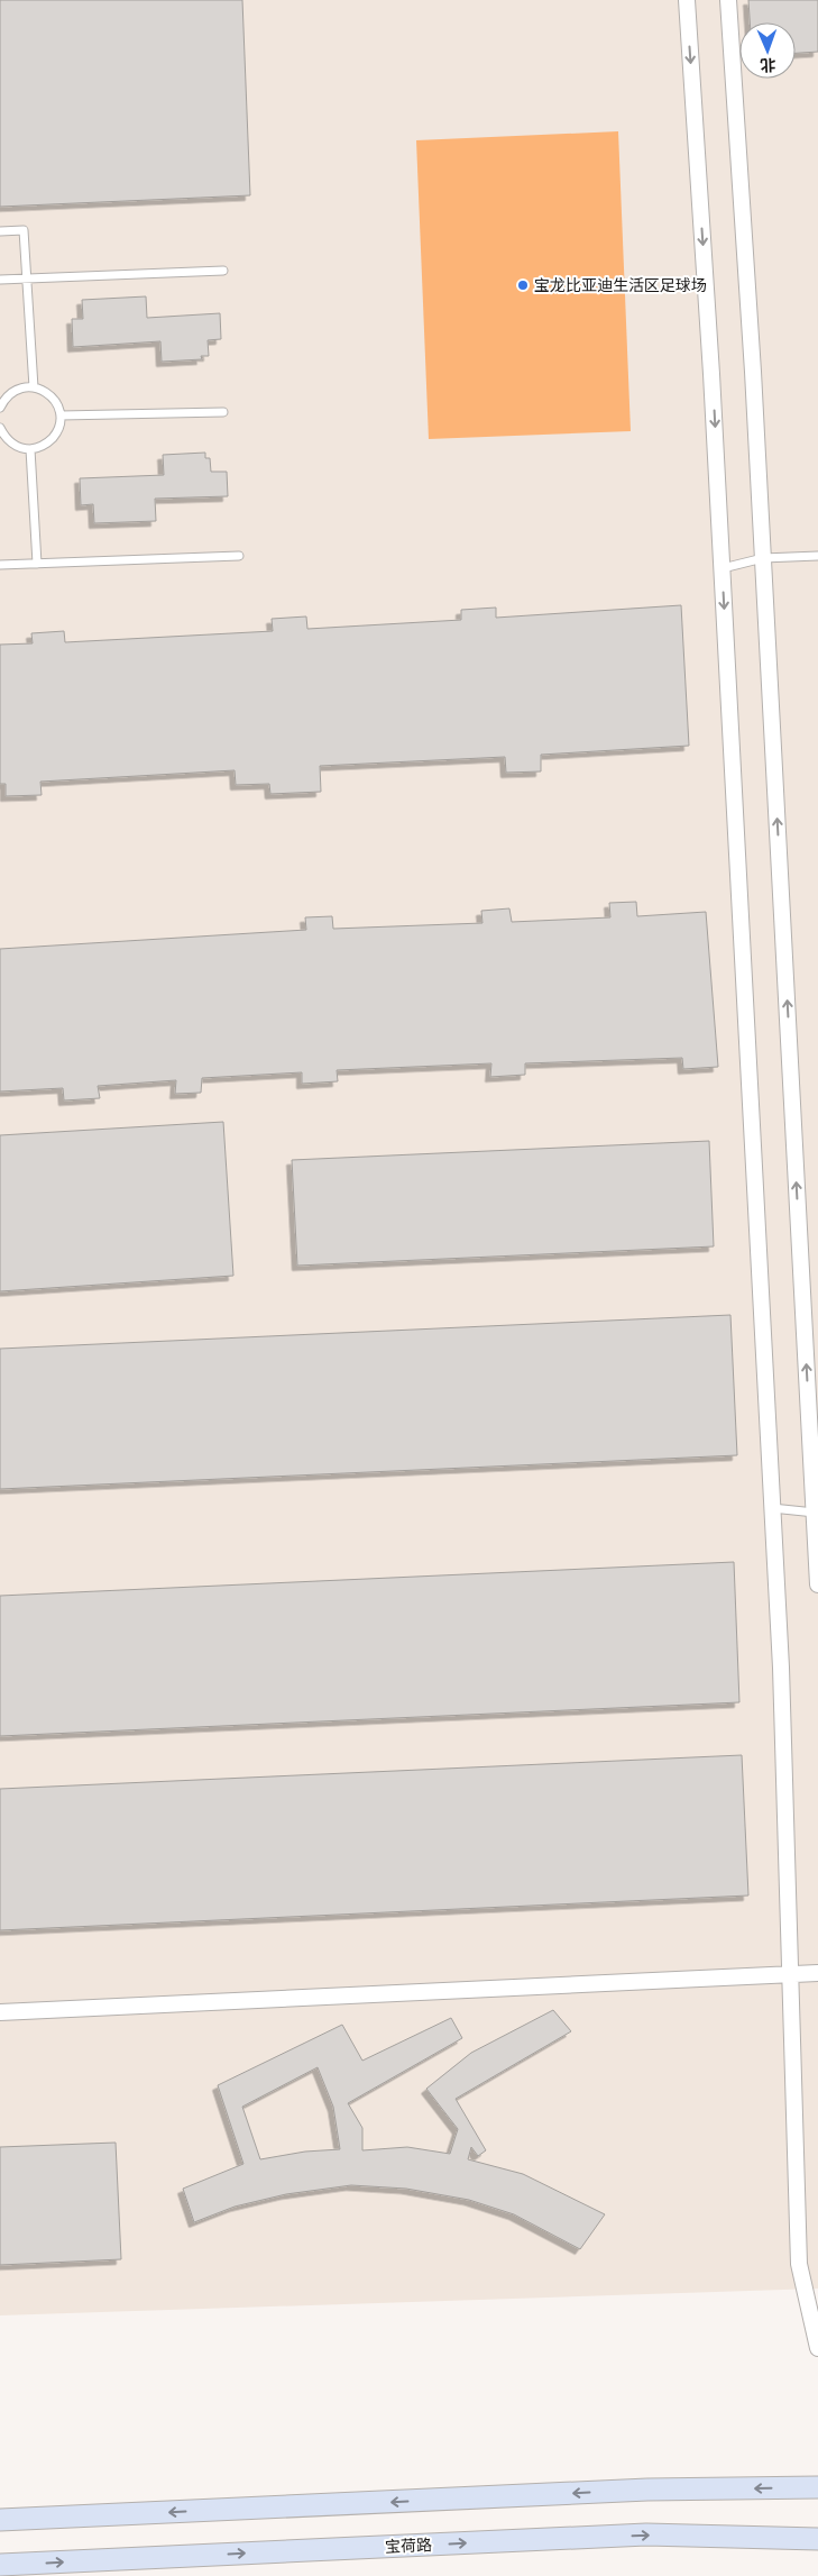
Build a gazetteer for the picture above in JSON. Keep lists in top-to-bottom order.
{
  "streets": {
    "main road": ["宝荷路"]
  },
  "places": ["宝龙比亚迪生活区足球场"],
  "north": "bottom"
}
